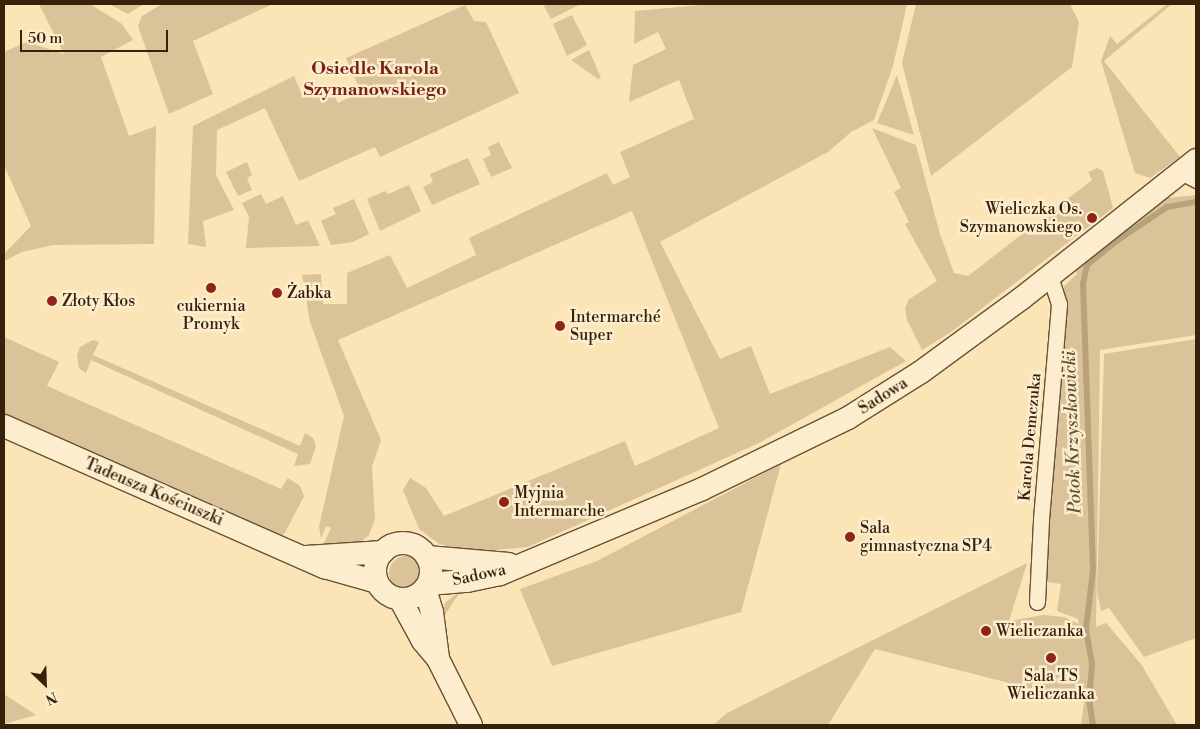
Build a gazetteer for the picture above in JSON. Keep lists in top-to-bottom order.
{
  "streets": {
    "street": ["Sadowa", "Karola Demczuka", "Tadeusza Kościuszki"]
  },
  "crossings": [
    ["Sadowa", "Karola Demczuka"],
    ["Sadowa", "Tadeusza Kościuszki"]
  ],
  "districts": ["Osiedle Karola Szymanowskiego"],
  "water": ["Potok Krzyszkowicki"],
  "places": [
    "Wieliczka Os. Szymanowskiego",
    "cukiernia Promyk",
    "Żabka",
    "Złoty Kłos",
    "Intermarché Super",
    "Myjnia Intermarche",
    "Sala gimnastyczna SP4",
    "Wieliczanka",
    "Sala TS Wieliczanka"
  ],
  "scale_bar": "50 m",
  "north": "bottom right"
}
